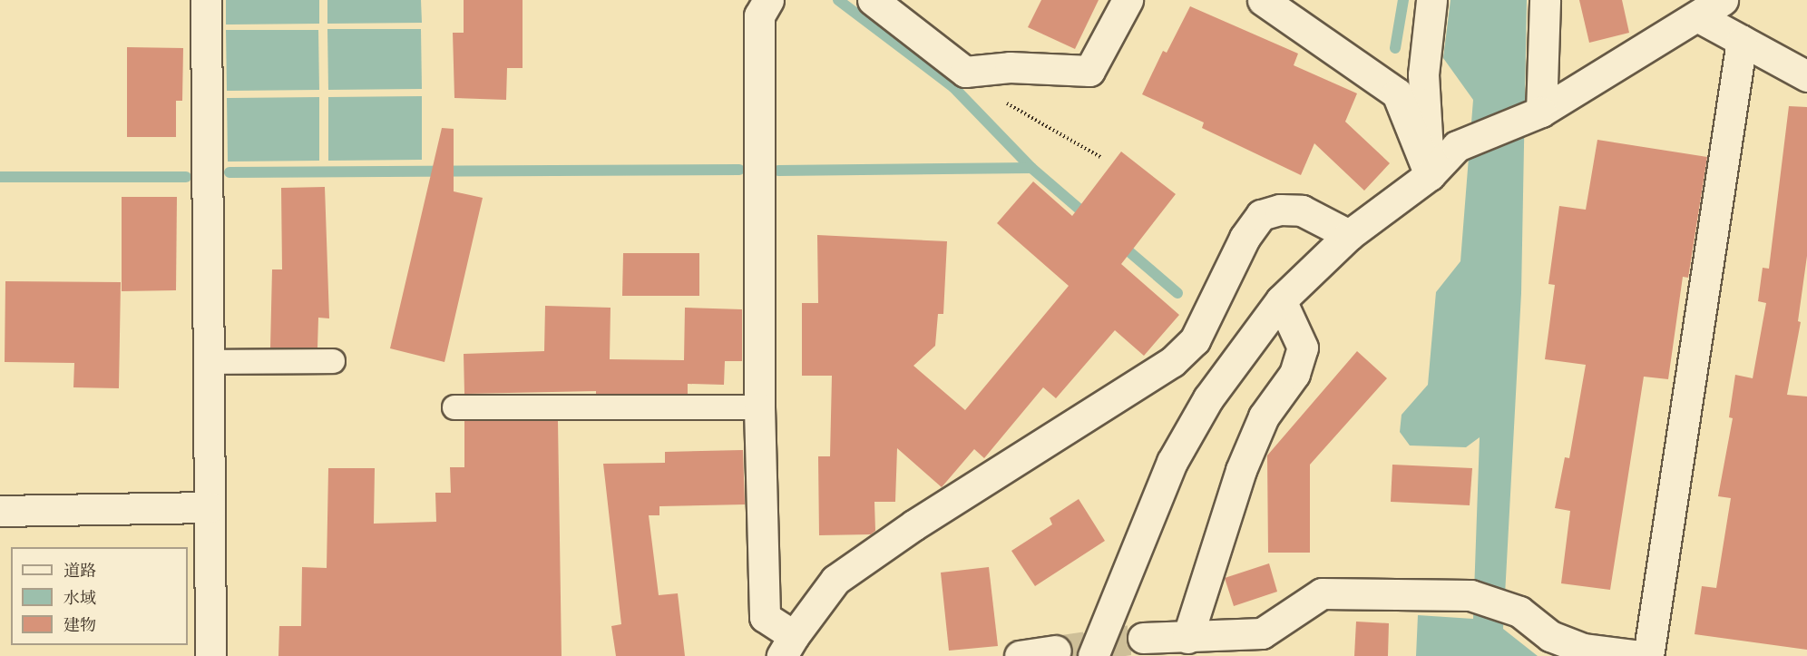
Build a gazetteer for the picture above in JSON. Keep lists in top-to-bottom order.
{
  "legend": ["道路", "水域", "建物"]
}
